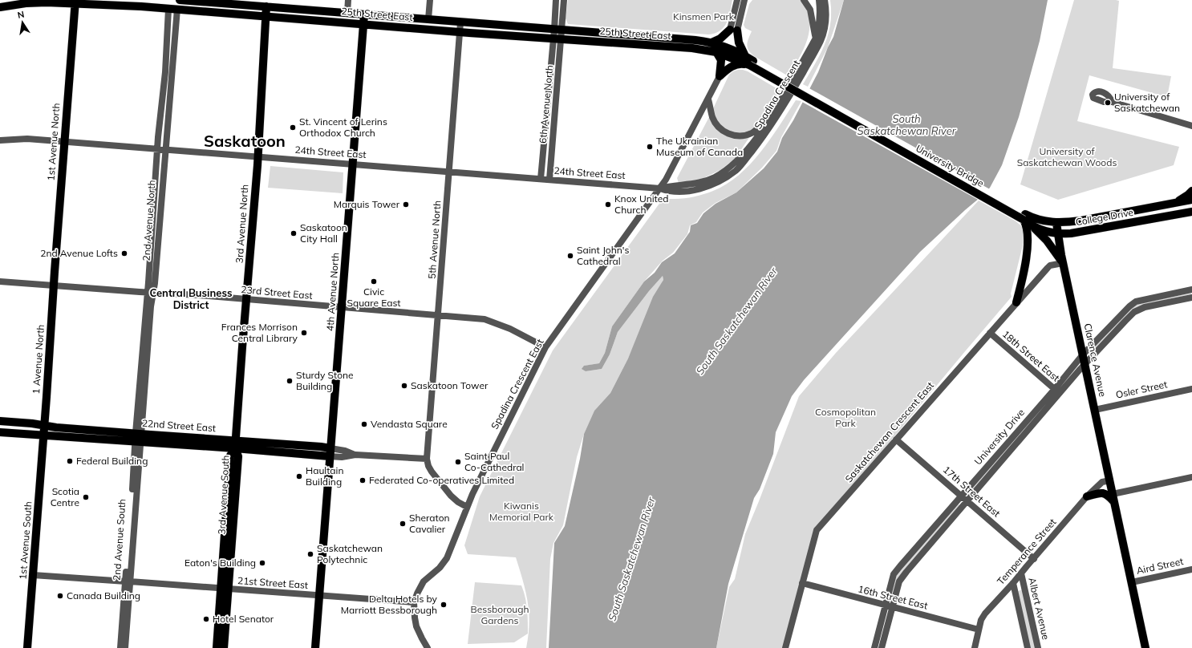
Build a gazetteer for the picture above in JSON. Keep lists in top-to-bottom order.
{
  "streets": {
    "main road": [
      "25th Street East",
      "1st Avenue North",
      "University Bridge",
      "College Drive",
      "2nd Avenue North",
      "3rd Avenue North",
      "4th Avenue North",
      "1 Avenue North",
      "Clarence Avenue",
      "22nd Street East",
      "3rd Avenue South",
      "1st Avenue South"
    ],
    "street": [
      "Spadina Crescent",
      "6th Avenue North",
      "24th Street East",
      "5th Avenue North",
      "23rd Street East",
      "18th Street East",
      "Spadina Crescent East",
      "Osler Street",
      "Saskatchewan Crescent East",
      "University Drive",
      "17th Street East",
      "2nd Avenue South",
      "Temperance Street",
      "Aird Street",
      "21st Street East",
      "16th Street East",
      "Albert Avenue"
    ]
  },
  "crossings": [
    ["25th Street East", "6th Avenue North"],
    ["25th Street East", "1st Avenue North"],
    ["25th Street East", "University Bridge"],
    ["25th Street East", "2nd Avenue North"],
    ["25th Street East", "3rd Avenue North"],
    ["25th Street East", "5th Avenue North"],
    ["25th Street East", "4th Avenue North"],
    ["Spadina Crescent", "24th Street East"],
    ["Spadina Crescent", "Spadina Crescent East"],
    ["6th Avenue North", "24th Street East"],
    ["1st Avenue North", "24th Street East"],
    ["1st Avenue North", "23rd Street East"],
    ["1st Avenue North", "1 Avenue North"],
    ["24th Street East", "2nd Avenue North"],
    ["24th Street East", "3rd Avenue North"],
    ["24th Street East", "5th Avenue North"],
    ["24th Street East", "4th Avenue North"],
    ["24th Street East", "Spadina Crescent East"],
    ["University Bridge", "College Drive"],
    ["College Drive", "Clarence Avenue"],
    ["2nd Avenue North", "23rd Street East"],
    ["2nd Avenue North", "22nd Street East"],
    ["2nd Avenue North", "2nd Avenue South"],
    ["3rd Avenue North", "23rd Street East"],
    ["3rd Avenue North", "22nd Street East"],
    ["3rd Avenue North", "3rd Avenue South"],
    ["5th Avenue North", "23rd Street East"],
    ["5th Avenue North", "22nd Street East"],
    ["4th Avenue North", "23rd Street East"],
    ["4th Avenue North", "22nd Street East"],
    ["4th Avenue North", "21st Street East"],
    ["23rd Street East", "1 Avenue North"],
    ["23rd Street East", "Spadina Crescent East"],
    ["18th Street East", "Saskatchewan Crescent East"],
    ["18th Street East", "University Drive"],
    ["1 Avenue North", "22nd Street East"],
    ["1 Avenue North", "1st Avenue South"],
    ["Clarence Avenue", "Osler Street"],
    ["Clarence Avenue", "Saskatchewan Crescent East"],
    ["Clarence Avenue", "University Drive"],
    ["Clarence Avenue", "Temperance Street"],
    ["Clarence Avenue", "Aird Street"],
    ["Spadina Crescent East", "21st Street East"],
    ["22nd Street East", "3rd Avenue South"],
    ["22nd Street East", "2nd Avenue South"],
    ["22nd Street East", "1st Avenue South"],
    ["Saskatchewan Crescent East", "17th Street East"],
    ["Saskatchewan Crescent East", "16th Street East"],
    ["University Drive", "17th Street East"],
    ["University Drive", "16th Street East"],
    ["17th Street East", "Temperance Street"],
    ["3rd Avenue South", "21st Street East"],
    ["2nd Avenue South", "21st Street East"],
    ["1st Avenue South", "21st Street East"],
    ["Temperance Street", "16th Street East"],
    ["Temperance Street", "Albert Avenue"]
  ],
  "districts": ["Saskatoon", "Central Business District"],
  "water": ["South Saskatchewan River"],
  "parks": [
    "Kinsmen Park",
    "University of Saskatchewan Woods",
    "Cosmopolitan Park",
    "Kiwanis Memorial Park",
    "Bessborough Gardens"
  ],
  "places": [
    "University of Saskatchewan",
    "St. Vincent of Lerins Orthodox Church",
    "The Ukrainian Museum of Canada",
    "Marquis Tower",
    "Knox United Church",
    "Saskatoon City Hall",
    "2nd Avenue Lofts",
    "Saint John's Cathedral",
    "Civic Square East",
    "Frances Morrison Central Library",
    "Sturdy Stone Building",
    "Saskatoon Tower",
    "Vendasta Square",
    "Federal Building",
    "Saint Paul Co-Cathedral",
    "Haultain Building",
    "Federated Co-operatives Limited",
    "Scotia Centre",
    "Sheraton Cavalier",
    "Saskatchewan Polytechnic",
    "Eaton's Building",
    "Canada Building",
    "Delta Hotels by Marriott Bessborough",
    "Hotel Senator"
  ],
  "north": "top"
}
